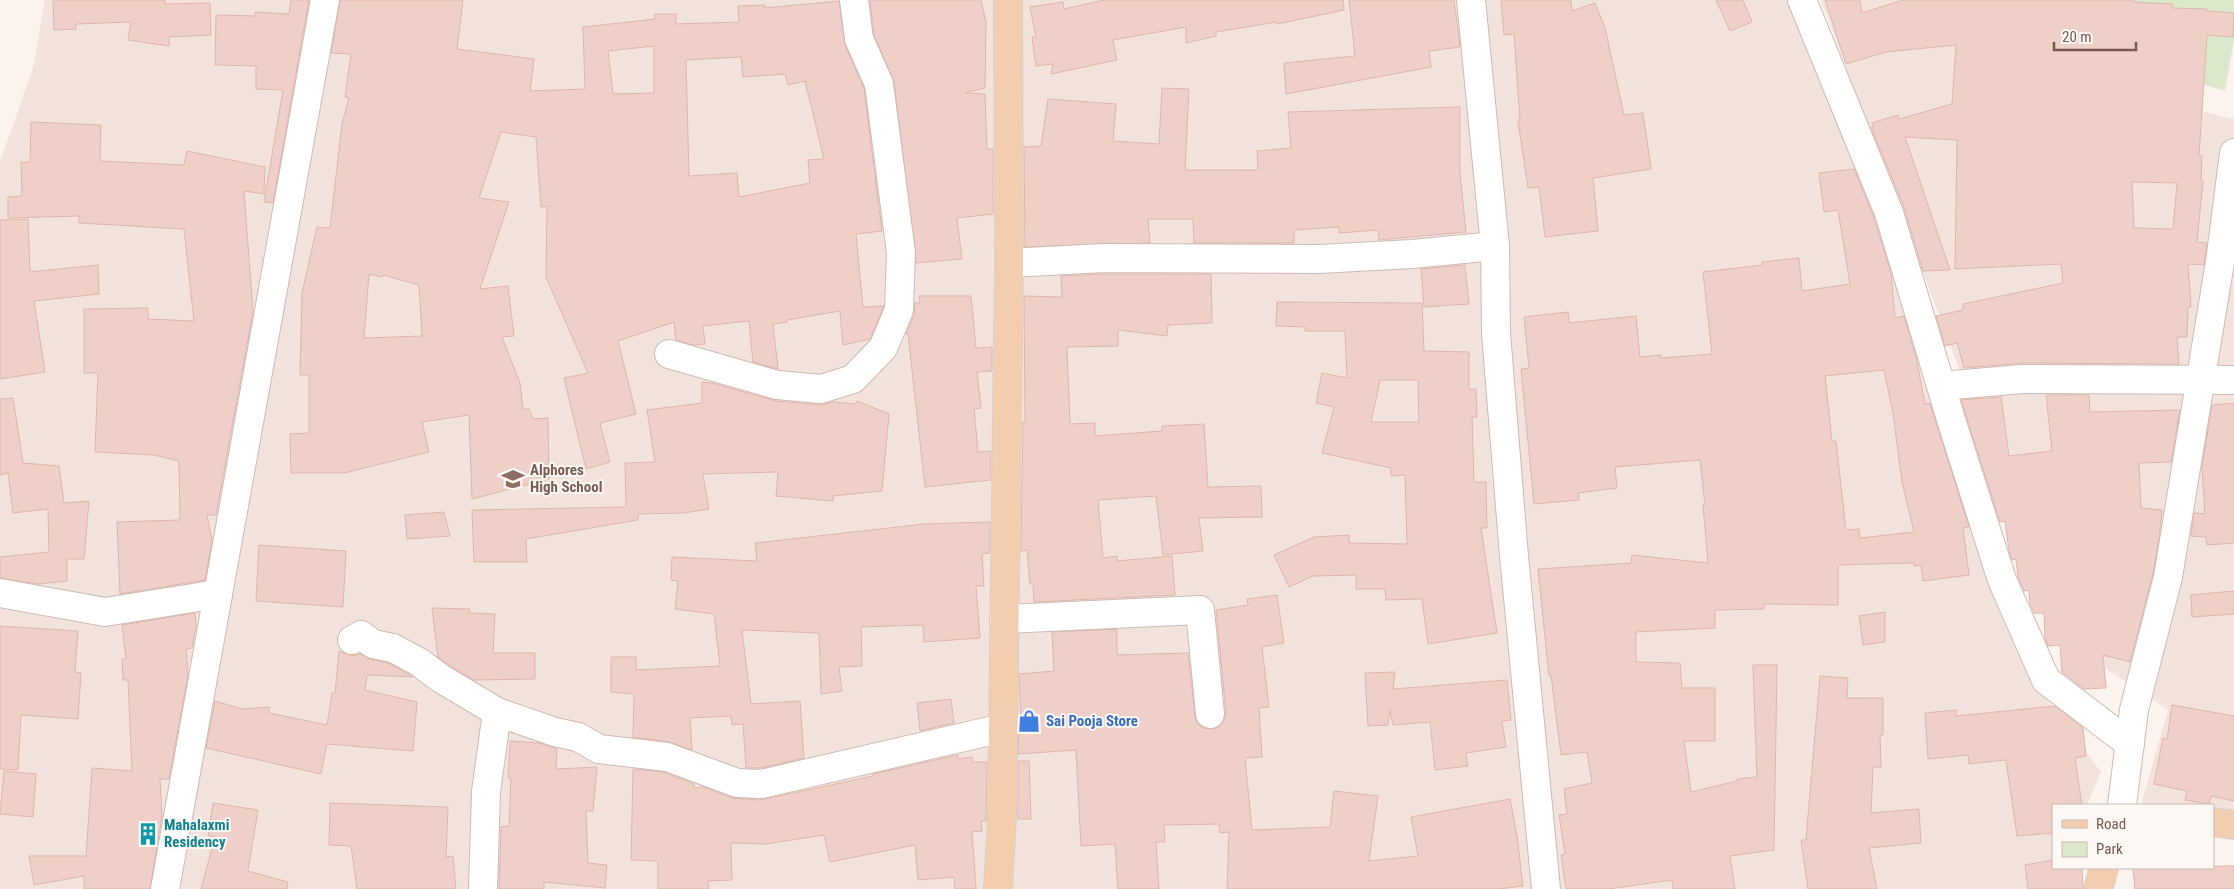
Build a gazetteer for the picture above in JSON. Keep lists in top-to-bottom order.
{
  "places": {
    "school or university": ["Alphores High School"],
    "shop": ["Sai Pooja Store"],
    "building": ["Mahalaxmi Residency"]
  },
  "legend": ["Road", "Park"],
  "scale_bar": "20 m"
}
